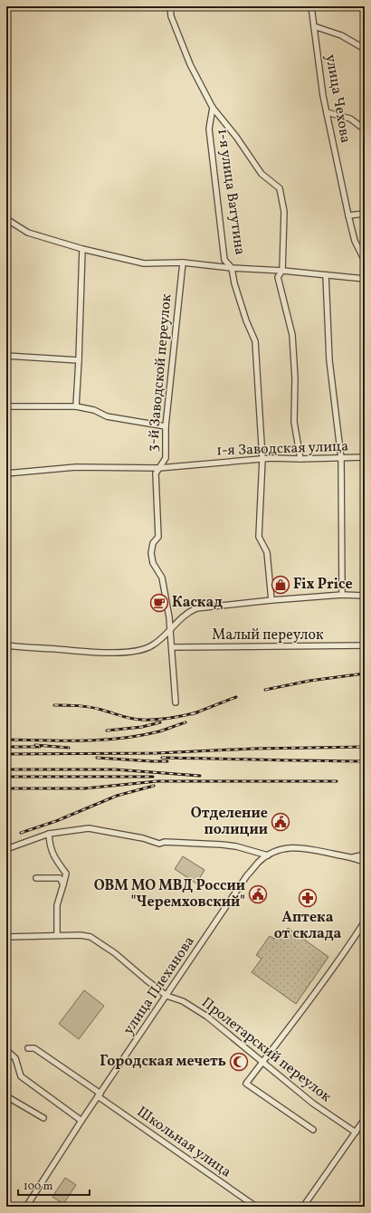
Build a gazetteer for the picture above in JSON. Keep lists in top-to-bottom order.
{
  "streets": {
    "street": [
      "улица Чехова",
      "1-я улица Ватутина",
      "3-й Заводской переулок",
      "1-я Заводская улица",
      "Малый переулок",
      "улица Плеханова",
      "Пролетарский переулок",
      "Школьная улица"
    ]
  },
  "crossings": [
    ["1-я улица Ватутина", "1-я Заводская улица"],
    ["3-й Заводской переулок", "1-я Заводская улица"],
    ["3-й Заводской переулок", "Малый переулок"],
    ["улица Плеханова", "Пролетарский переулок"],
    ["улица Плеханова", "Школьная улица"]
  ],
  "places": {
    "shop": ["Fix Price"],
    "cafe": ["Каскад"],
    "public building": ["Отделение полиции", "ОВМ МО МВД России \"Черемховский\""],
    "pharmacy": ["Аптека от склада"],
    "mosque": ["Городская мечеть"]
  },
  "scale_bar": "100 m"
}
